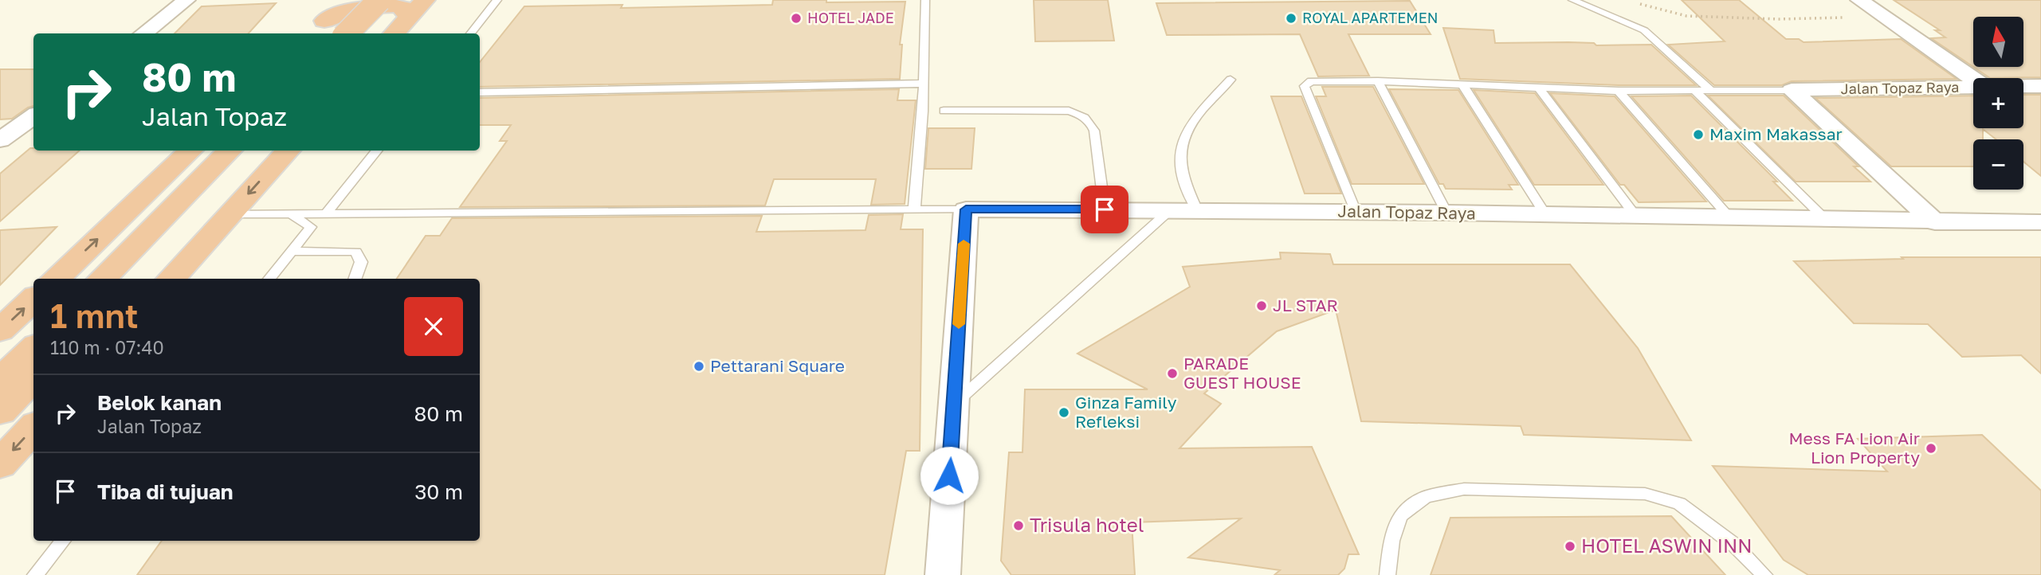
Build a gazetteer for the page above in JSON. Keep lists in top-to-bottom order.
{
  "streets": {
    "street": ["Jalan Topaz Raya"]
  },
  "places": [
    "HOTEL JADE",
    "ROYAL APARTEMEN",
    "Maxim Makassar",
    "JL STAR",
    "Pettarani Square",
    "PARADE GUEST HOUSE",
    "Ginza Family Refleksi",
    "Mess FA Lion Air Lion Property",
    "Trisula hotel",
    "HOTEL ASWIN INN"
  ],
  "north": "top",
  "page": {
    "map_buttons": ["+", "−"],
    "turn": ["80 m", "Jalan Topaz"],
    "heading": ["1 mnt", "110 m · 07:40"],
    "list": [
      {
        "name": "Belok kanan",
        "note": "Jalan Topaz",
        "value": "80 m"
      },
      {
        "name": "Tiba di tujuan",
        "value": "30 m"
      }
    ]
  }
}
